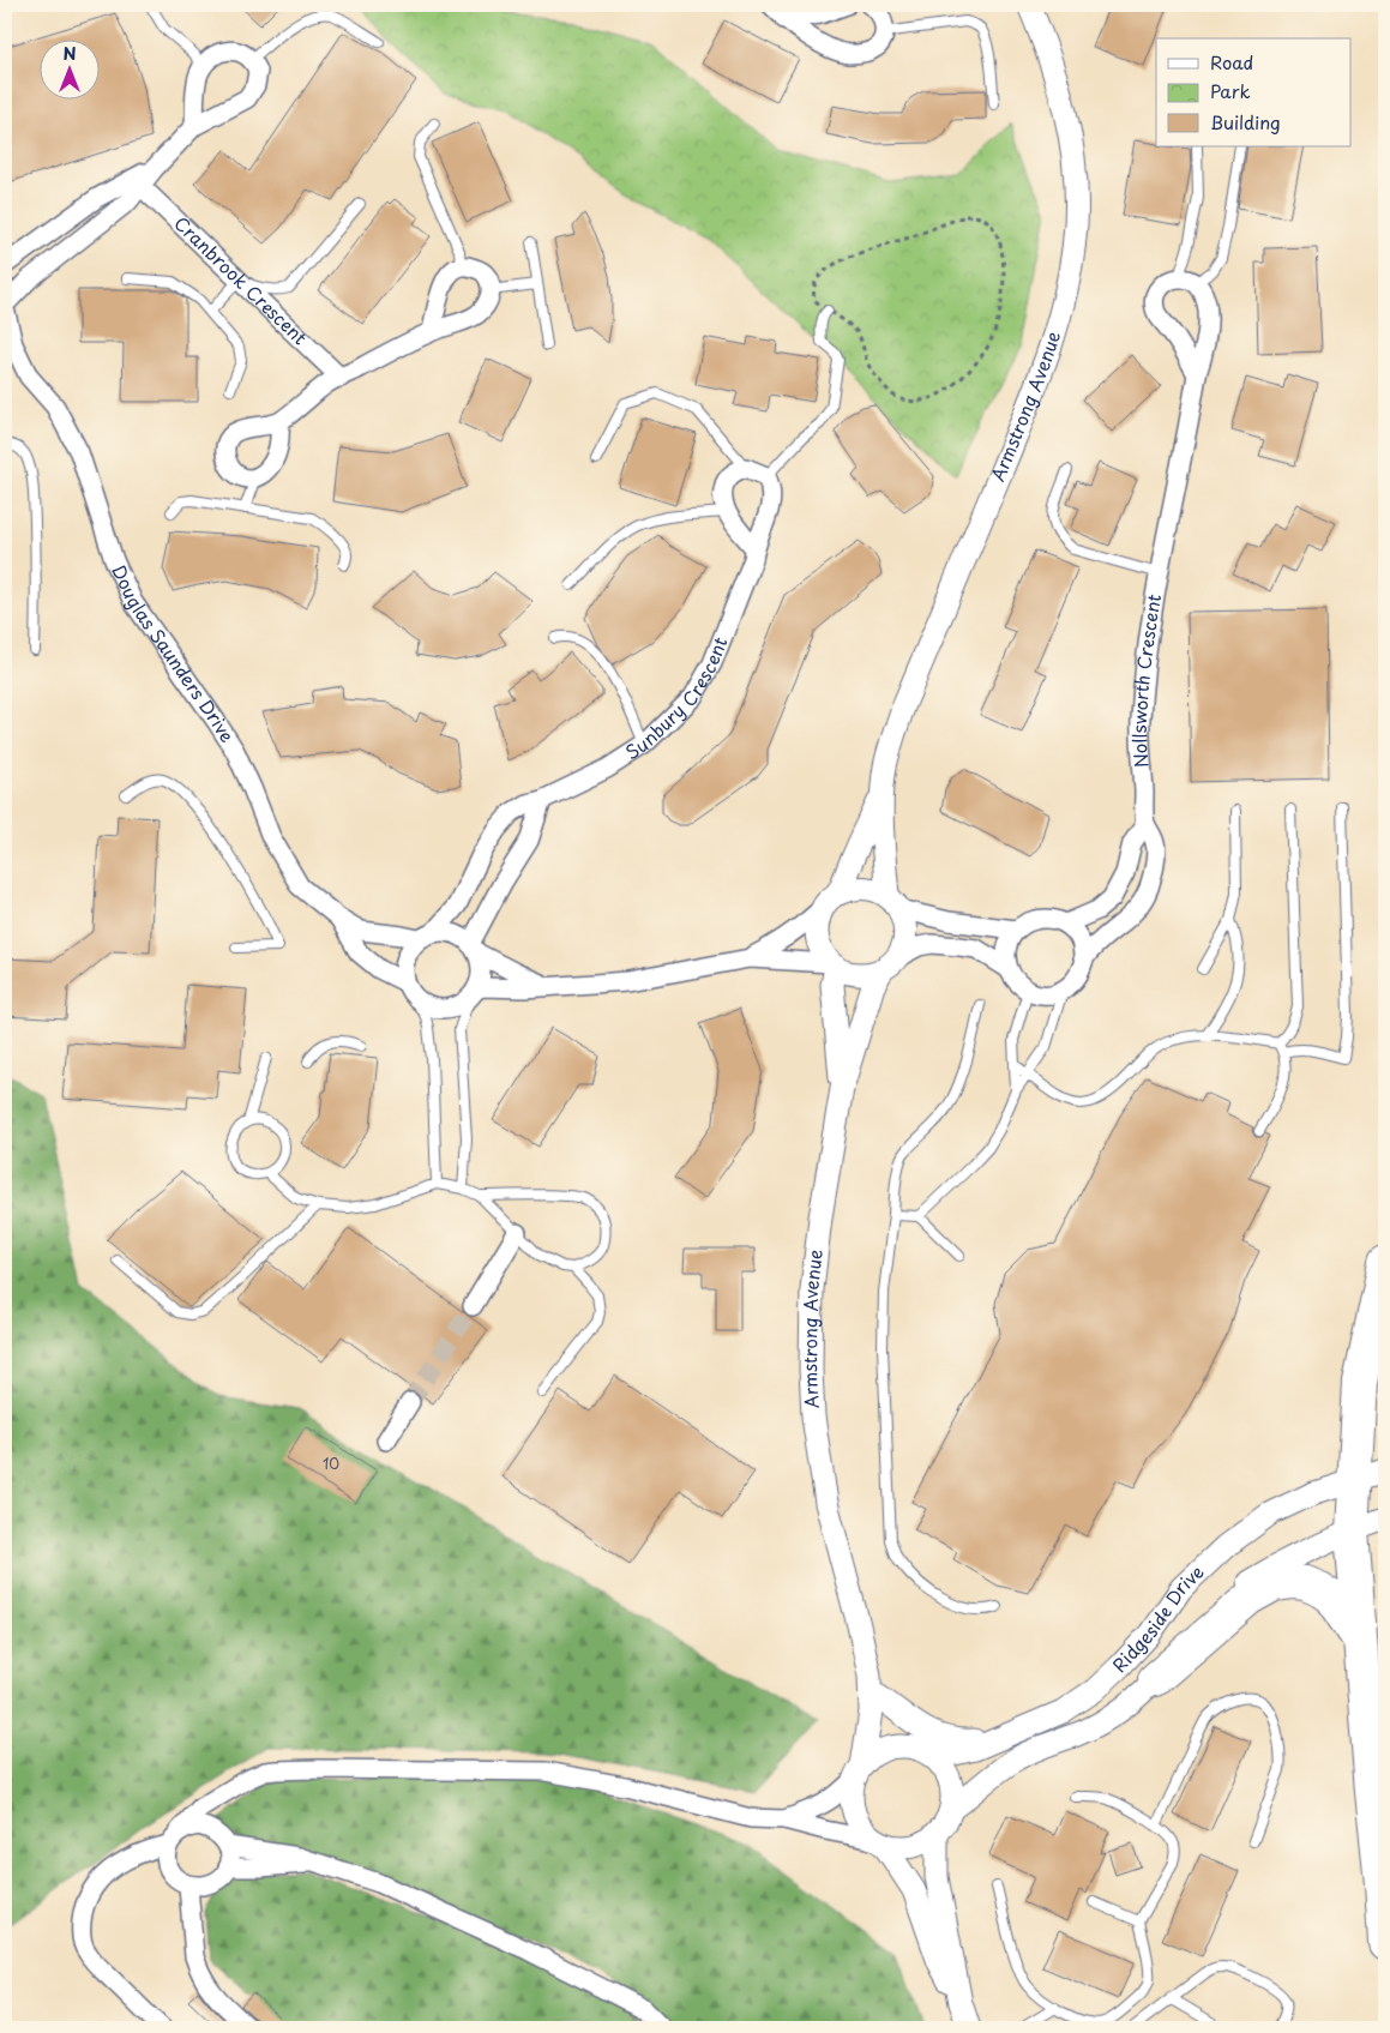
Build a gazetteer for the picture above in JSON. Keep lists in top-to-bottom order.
{
  "streets": {
    "street": [
      "Cranbrook Crescent",
      "Armstrong Avenue",
      "Douglas Saunders Drive",
      "Nollsworth Crescent",
      "Sunbury Crescent",
      "Ridgeside Drive"
    ]
  },
  "crossings": [
    ["Armstrong Avenue", "Ridgeside Drive"],
    ["Douglas Saunders Drive", "Sunbury Crescent"]
  ],
  "house_numbers": ["10"],
  "legend": ["Road", "Park", "Building"],
  "north": "top"
}
